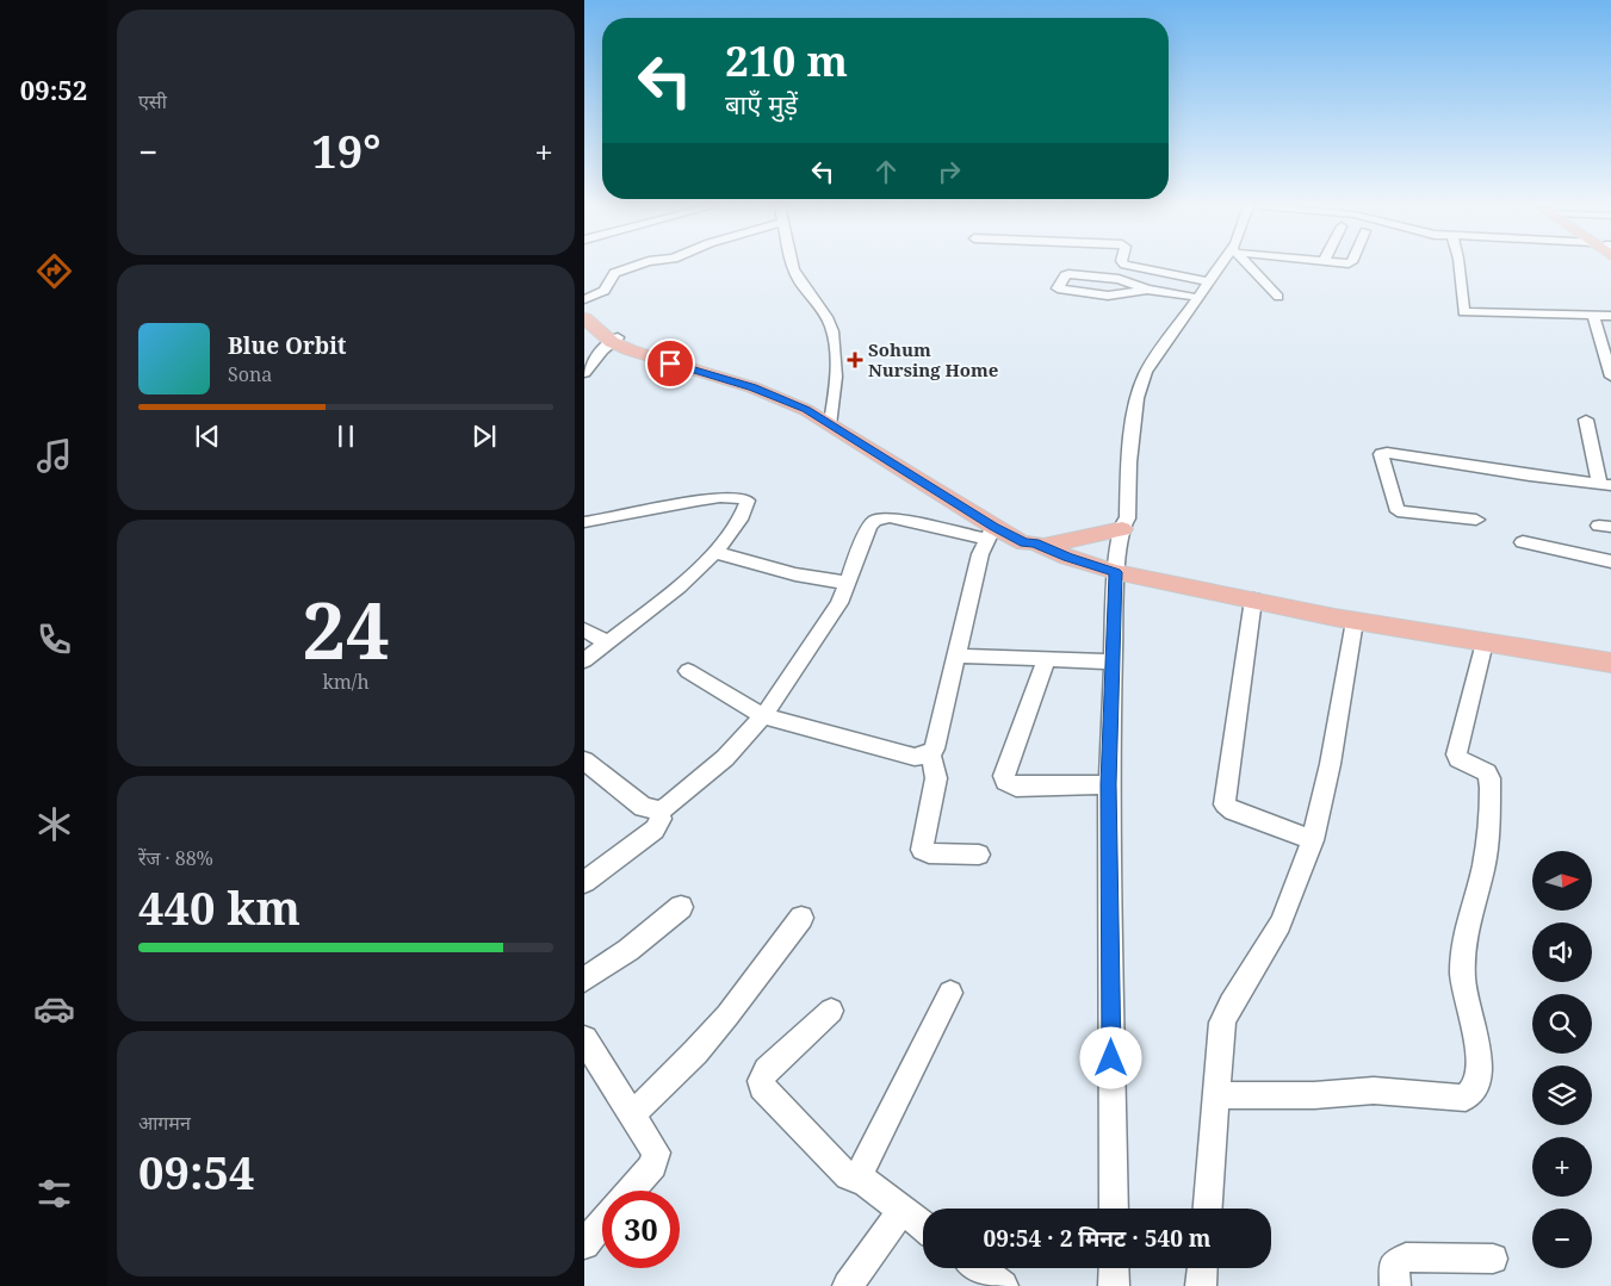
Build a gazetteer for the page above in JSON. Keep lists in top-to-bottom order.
{
  "places": {
    "health": ["Sohum Nursing Home"]
  },
  "north": "right",
  "page": {
    "tabs": "09:52",
    "tile": [
      "एसी",
      ["24", "km/h"],
      ["रेंज · 88%", "440 km"],
      ["आगमन", "09:54"]
    ],
    "turn": ["210 m", "बाएँ मुड़ें"],
    "heat": ["−", "19°", "+"],
    "song": ["Blue Orbit", "Sona"],
    "map_buttons": ["+", "−"],
    "limit": "30",
    "trip": "09:54 · 2 मिनट · 540 m"
  }
}
